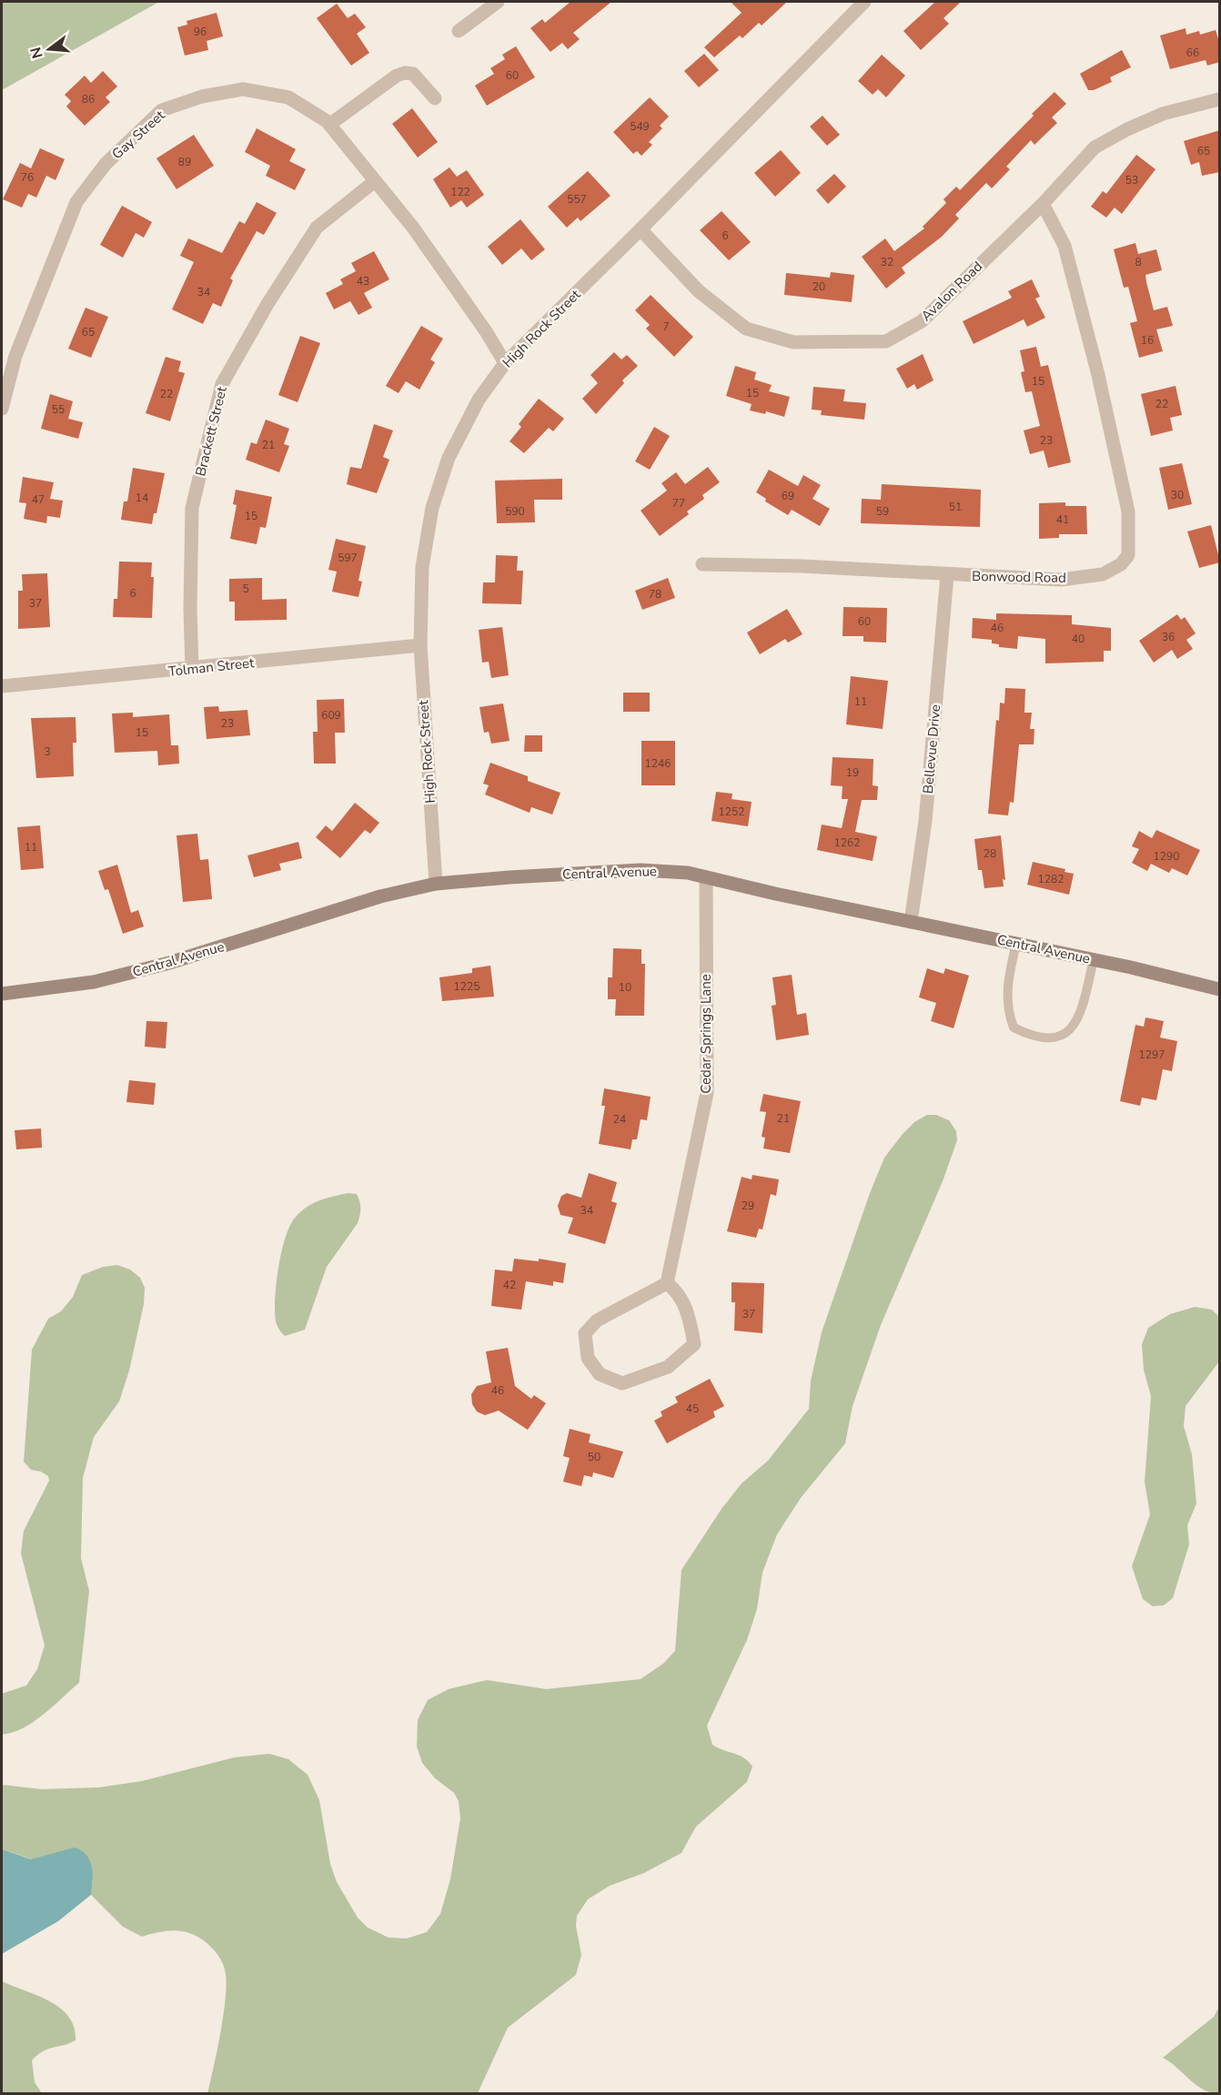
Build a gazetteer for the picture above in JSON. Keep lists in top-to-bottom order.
{
  "streets": {
    "main road": ["Central Avenue"],
    "street": [
      "Gay Street",
      "Avalon Road",
      "High Rock Street",
      "Brackett Street",
      "Bonwood Road",
      "Tolman Street",
      "Bellevue Drive",
      "Cedar Springs Lane"
    ]
  },
  "crossings": [
    ["Gay Street", "High Rock Street"],
    ["Gay Street", "Brackett Street"],
    ["Avalon Road", "High Rock Street"],
    ["Avalon Road", "Bonwood Road"],
    ["High Rock Street", "Tolman Street"],
    ["High Rock Street", "Central Avenue"],
    ["Brackett Street", "Tolman Street"],
    ["Bonwood Road", "Bellevue Drive"],
    ["Bellevue Drive", "Central Avenue"],
    ["Central Avenue", "Cedar Springs Lane"]
  ],
  "house_numbers": [
    "96",
    "66",
    "60",
    "86",
    "549",
    "65",
    "89",
    "76",
    "53",
    "122",
    "557",
    "6",
    "32",
    "8",
    "43",
    "20",
    "34",
    "7",
    "65",
    "16",
    "15",
    "15",
    "22",
    "22",
    "55",
    "23",
    "21",
    "30",
    "69",
    "14",
    "47",
    "77",
    "51",
    "590",
    "59",
    "15",
    "41",
    "597",
    "5",
    "6",
    "78",
    "37",
    "60",
    "46",
    "36",
    "40",
    "11",
    "609",
    "23",
    "15",
    "3",
    "1246",
    "19",
    "1252",
    "1262",
    "11",
    "28",
    "1290",
    "1282",
    "1225",
    "10",
    "1297",
    "21",
    "24",
    "29",
    "34",
    "42",
    "37",
    "46",
    "45",
    "50"
  ],
  "north": "left"
}
